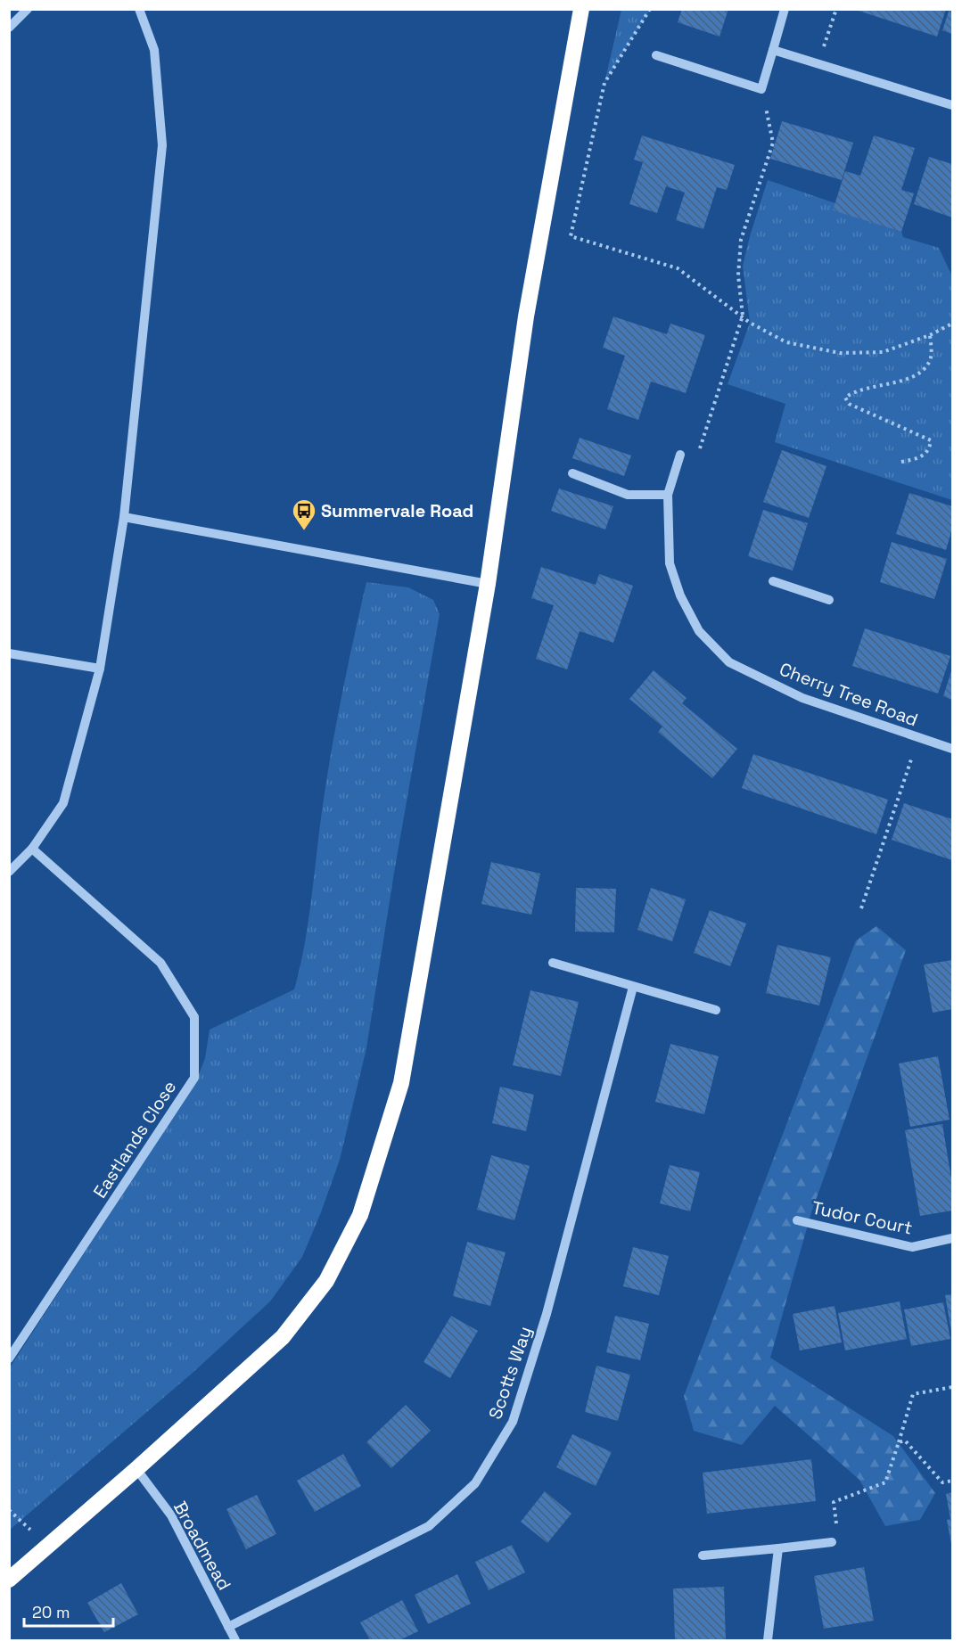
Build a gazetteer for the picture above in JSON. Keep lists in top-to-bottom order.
{
  "streets": {
    "street": [
      "Cherry Tree Road",
      "Eastlands Close",
      "Tudor Court",
      "Scotts Way",
      "Broadmead"
    ]
  },
  "crossings": [
    ["Scotts Way", "Broadmead"]
  ],
  "places": {
    "bus stop": ["Summervale Road"]
  },
  "scale_bar": "20 m"
}
